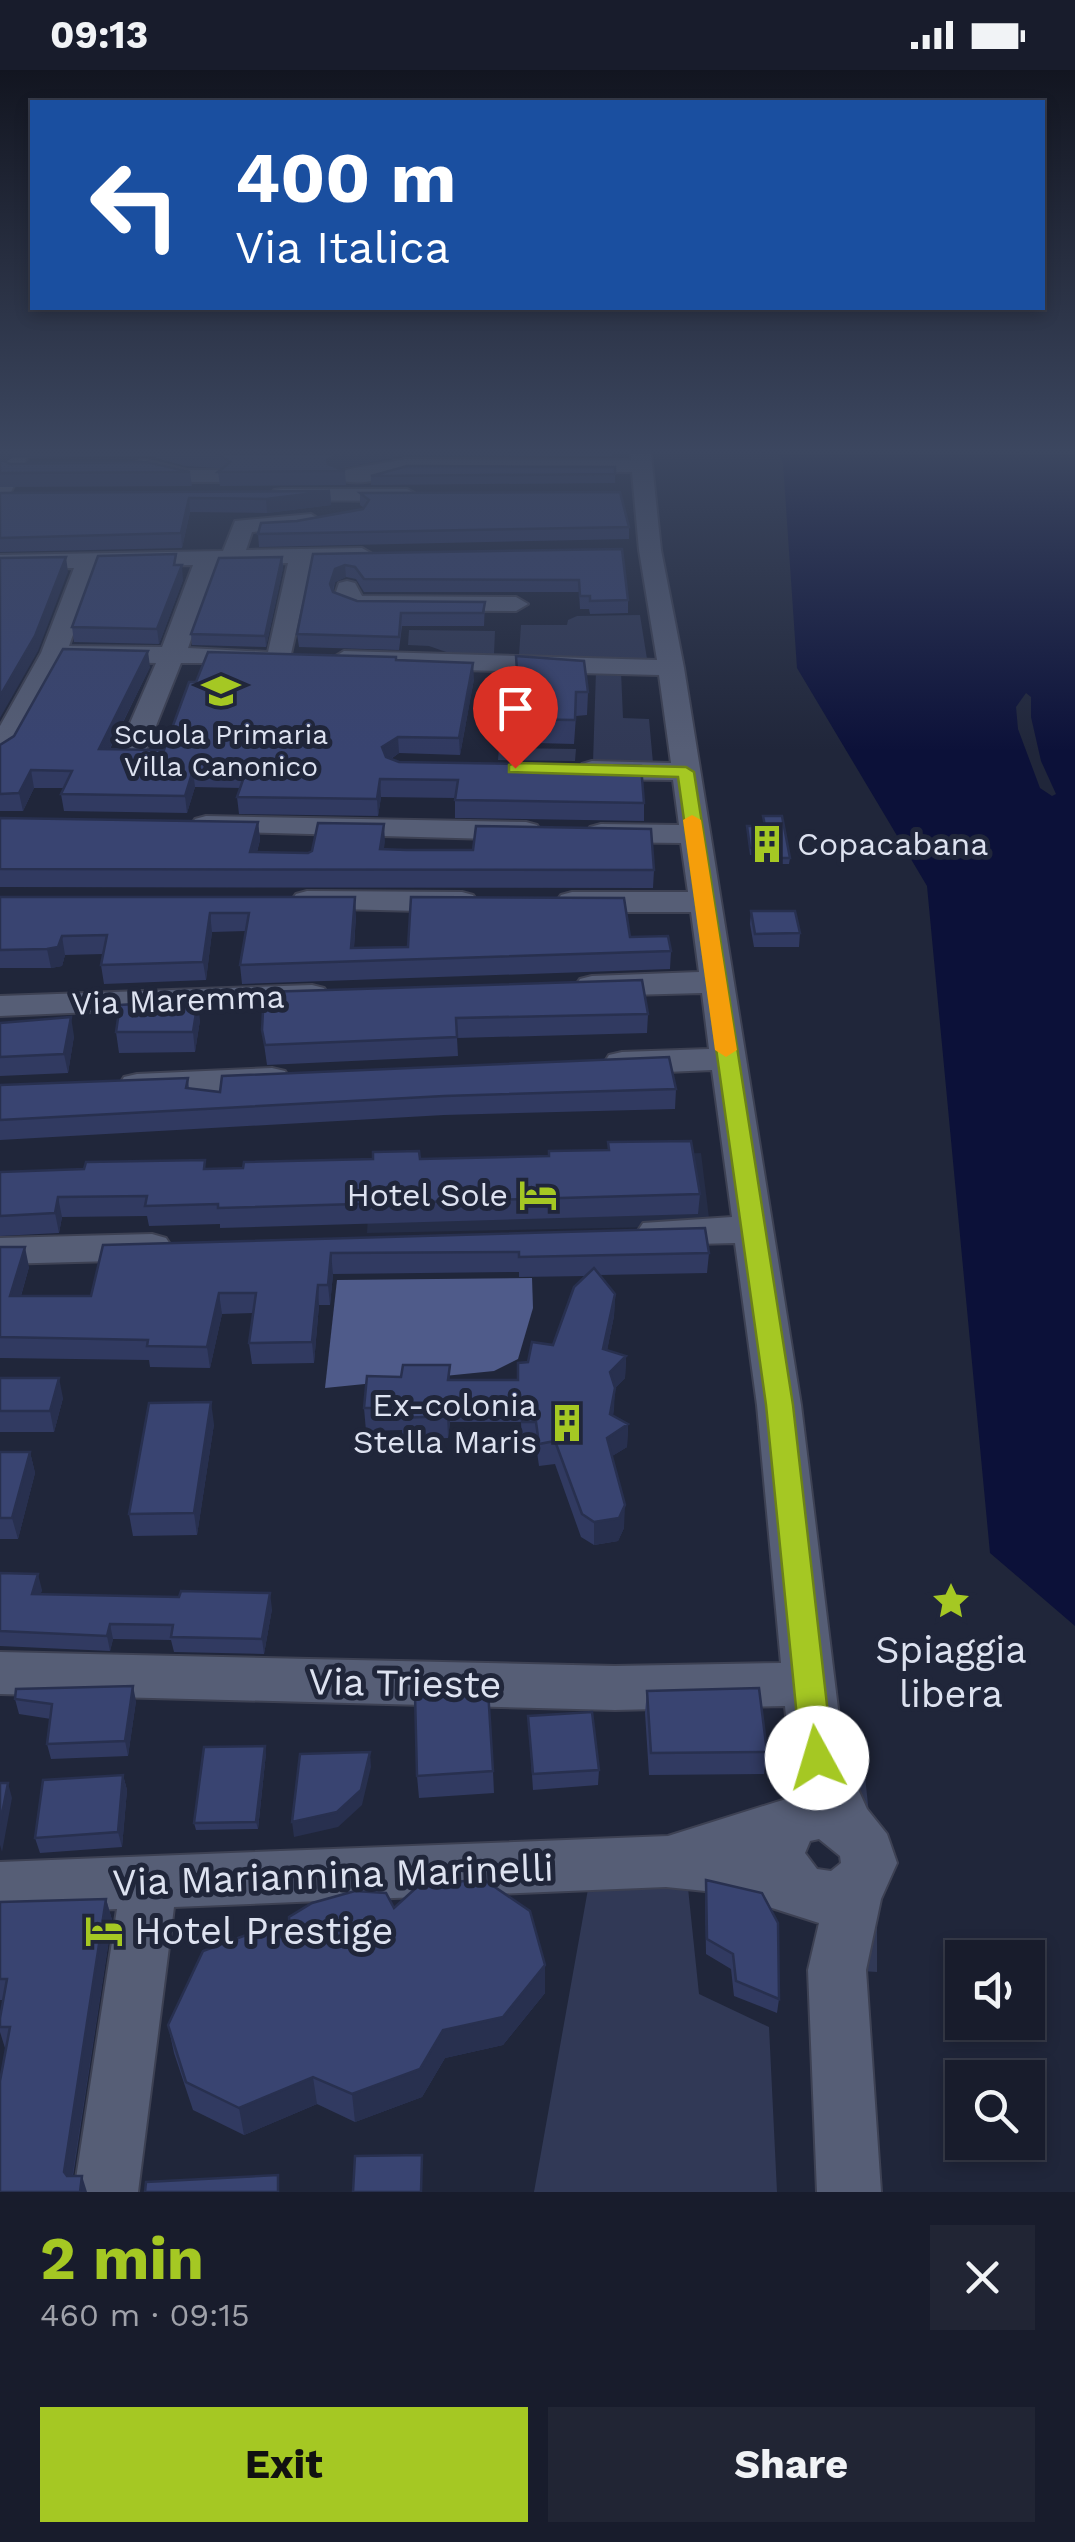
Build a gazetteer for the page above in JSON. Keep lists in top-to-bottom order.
{
  "streets": {
    "street": ["Via Maremma", "Via Trieste", "Via Mariannina Marinelli"]
  },
  "places": {
    "school or university": ["Scuola Primaria Villa Canonico"],
    "building": ["Copacabana", "Ex-colonia Stella Maris"],
    "hotel": ["Hotel Sole", "Hotel Prestige"],
    "place": ["Spiaggia libera"]
  },
  "page": {
    "status": "09:13",
    "turn": ["400 m", "Via Italica"],
    "heading": ["2 min", "460 m · 09:15"],
    "buttons": ["Exit", "Share"]
  }
}
